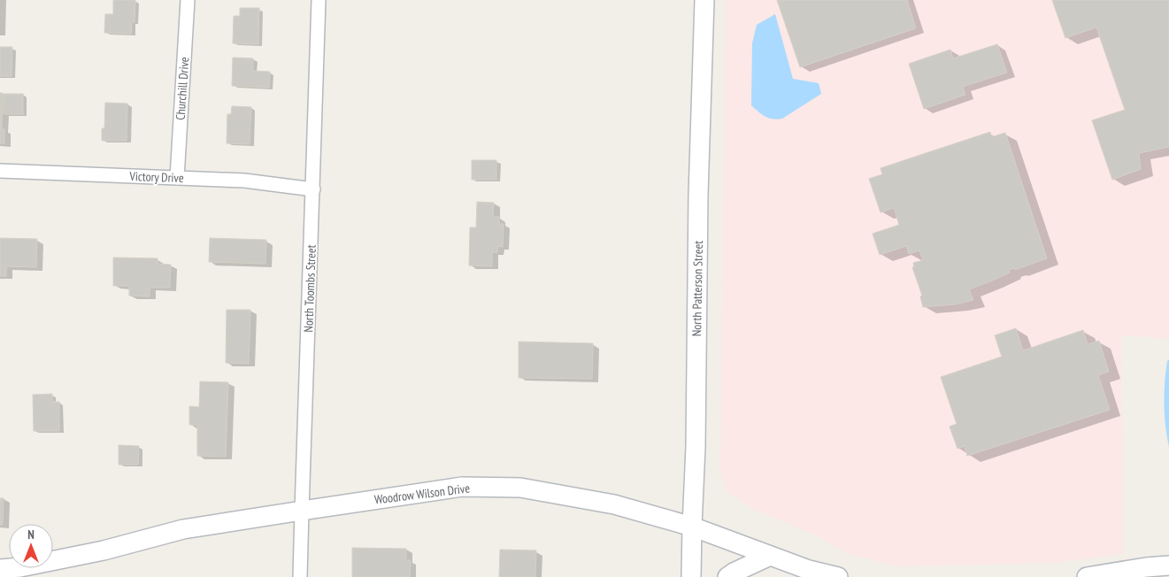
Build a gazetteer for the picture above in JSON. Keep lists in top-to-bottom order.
{
  "streets": {
    "main road": ["North Patterson Street", "Woodrow Wilson Drive"],
    "street": ["Churchill Drive", "Victory Drive", "North Toombs Street"]
  },
  "crossings": [
    ["Churchill Drive", "Victory Drive"],
    ["Victory Drive", "North Toombs Street"],
    ["North Toombs Street", "Woodrow Wilson Drive"],
    ["North Patterson Street", "Woodrow Wilson Drive"]
  ],
  "north": "top"
}
